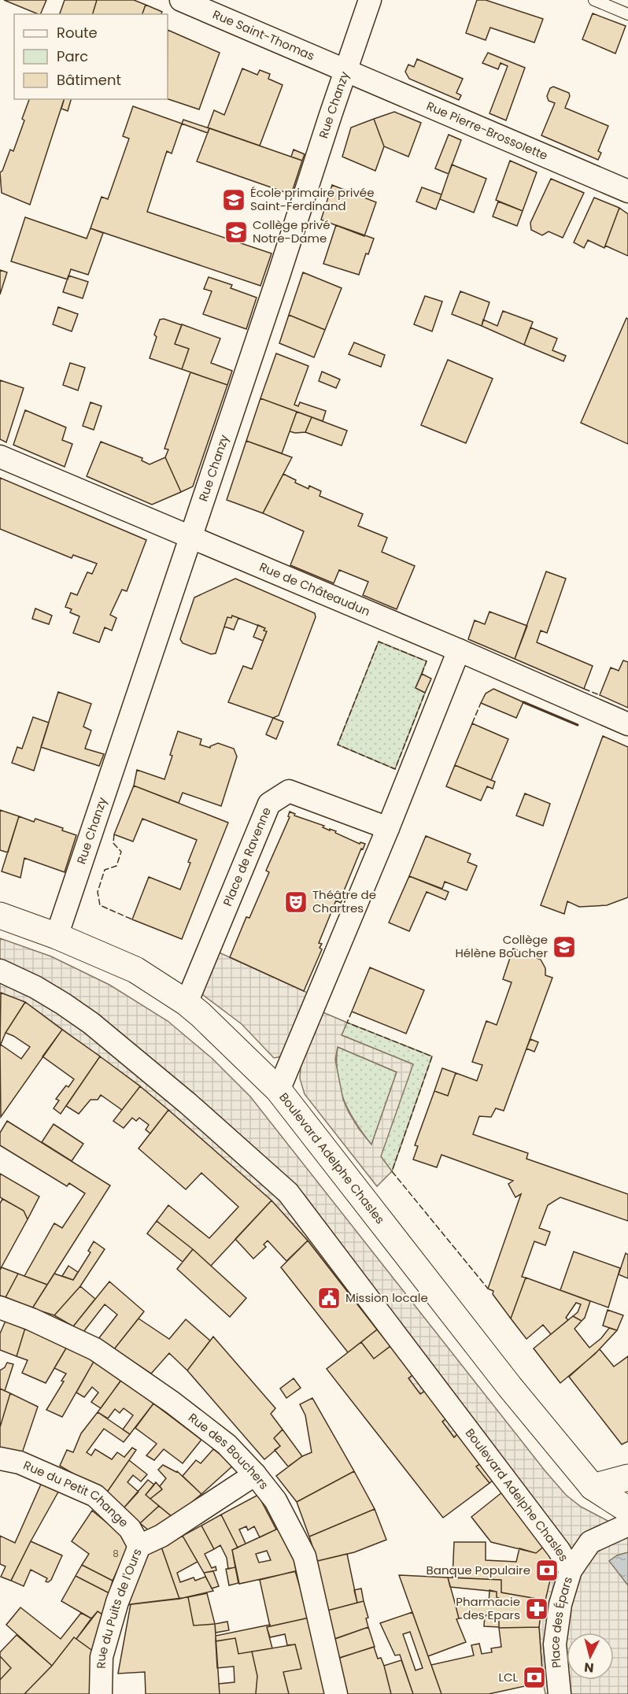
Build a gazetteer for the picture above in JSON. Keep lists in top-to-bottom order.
{
  "streets": {
    "main road": ["Boulevard Adelphe Chasles"],
    "street": [
      "Rue Saint-Thomas",
      "Rue Chanzy",
      "Rue Pierre-Brossolette",
      "Rue de Châteaudun",
      "Place de Ravenne",
      "Rue des Bouchers",
      "Rue du Petit Change",
      "Rue du Puits de l'Ours",
      "Place des Épars"
    ]
  },
  "crossings": [
    ["Rue Saint-Thomas", "Rue Chanzy"],
    ["Rue Saint-Thomas", "Rue Pierre-Brossolette"],
    ["Rue Chanzy", "Rue Pierre-Brossolette"],
    ["Rue Chanzy", "Rue de Châteaudun"],
    ["Rue Chanzy", "Boulevard Adelphe Chasles"],
    ["Place de Ravenne", "Boulevard Adelphe Chasles"],
    ["Boulevard Adelphe Chasles", "Place des Épars"],
    ["Rue des Bouchers", "Rue du Puits de l'Ours"],
    ["Rue du Petit Change", "Rue du Puits de l'Ours"]
  ],
  "places": {
    "school or university": ["École primaire privée Saint-Ferdinand", "Collège privé Notre-Dame", "Collège Hélène Boucher"],
    "theatre": ["Théâtre de Chartres"],
    "public building": ["Mission locale"],
    "bank": ["Banque Populaire", "LCL"],
    "pharmacy": ["Pharmacie des Epars"]
  },
  "house_numbers": ["8"],
  "legend": ["Route", "Parc", "Bâtiment"],
  "north": "bottom"
}
